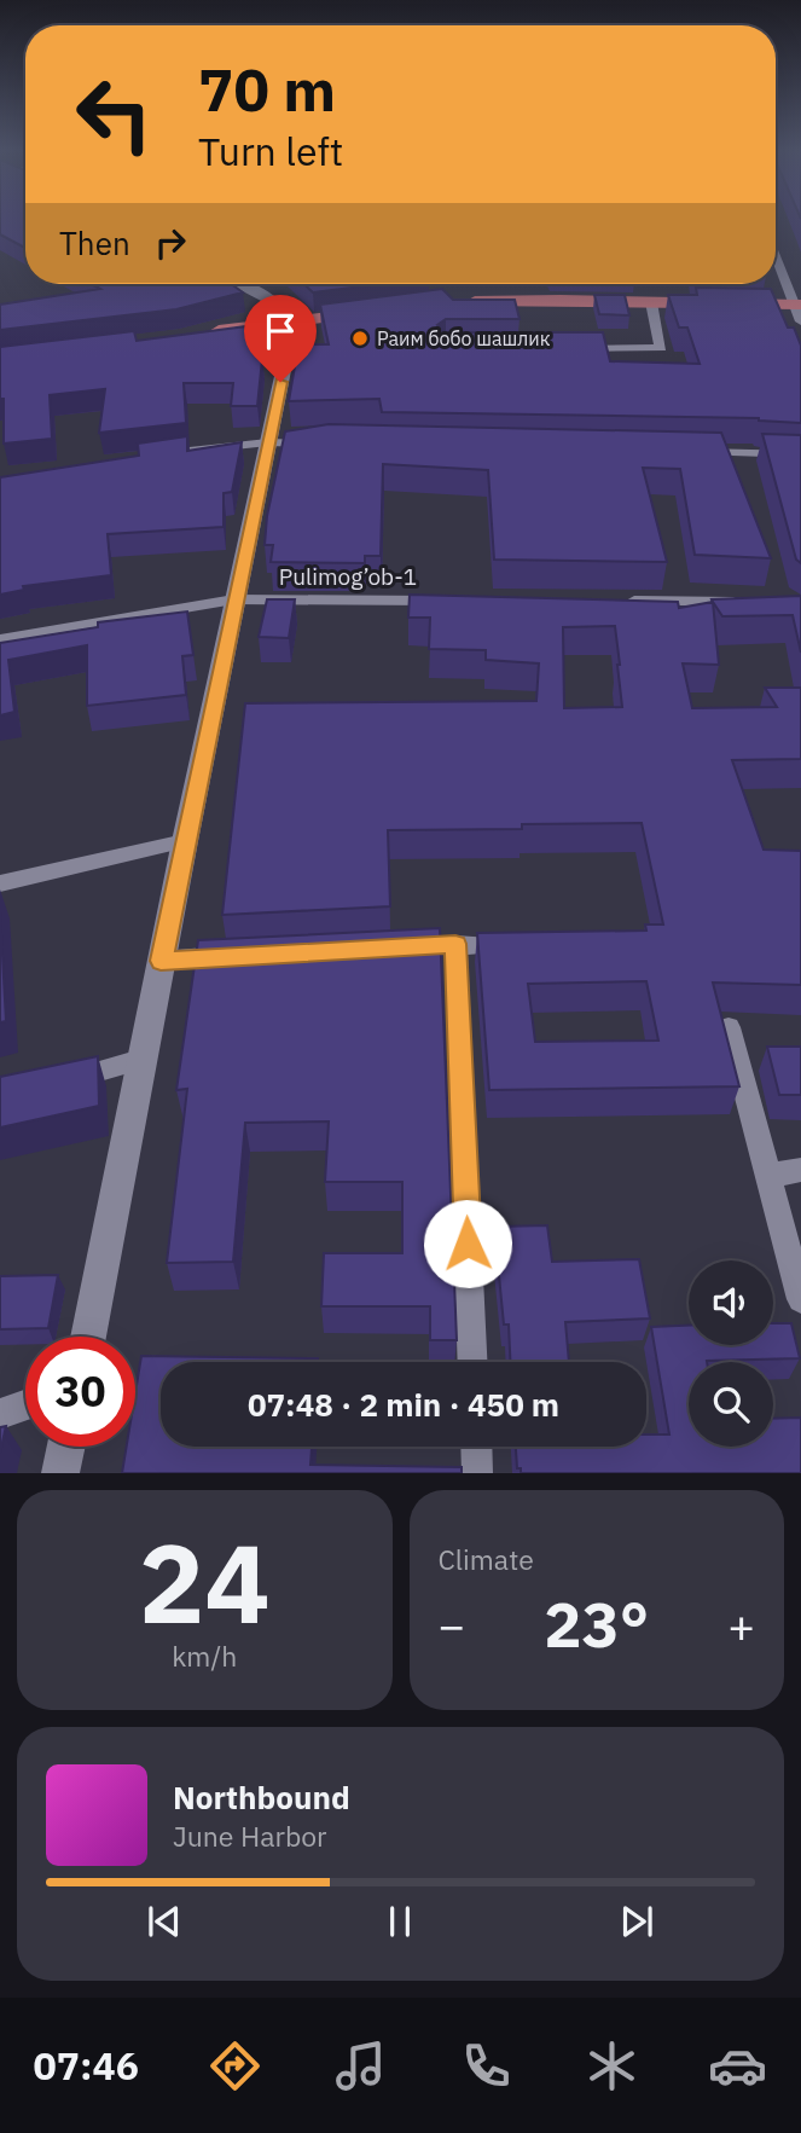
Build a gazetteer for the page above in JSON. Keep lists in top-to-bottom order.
{
  "streets": {
    "street": ["Pulimog’ob-1"]
  },
  "places": ["Раим бобо шашлик"],
  "page": {
    "turn": ["70 m", "Turn left"],
    "then": "Then",
    "limit": "30",
    "trip": "07:48 · 2 min · 450 m",
    "tile": [
      ["24", "km/h"],
      "Climate"
    ],
    "heat": ["−", "23°", "+"],
    "song": ["Northbound", "June Harbor"],
    "tabs": "07:46"
  }
}
